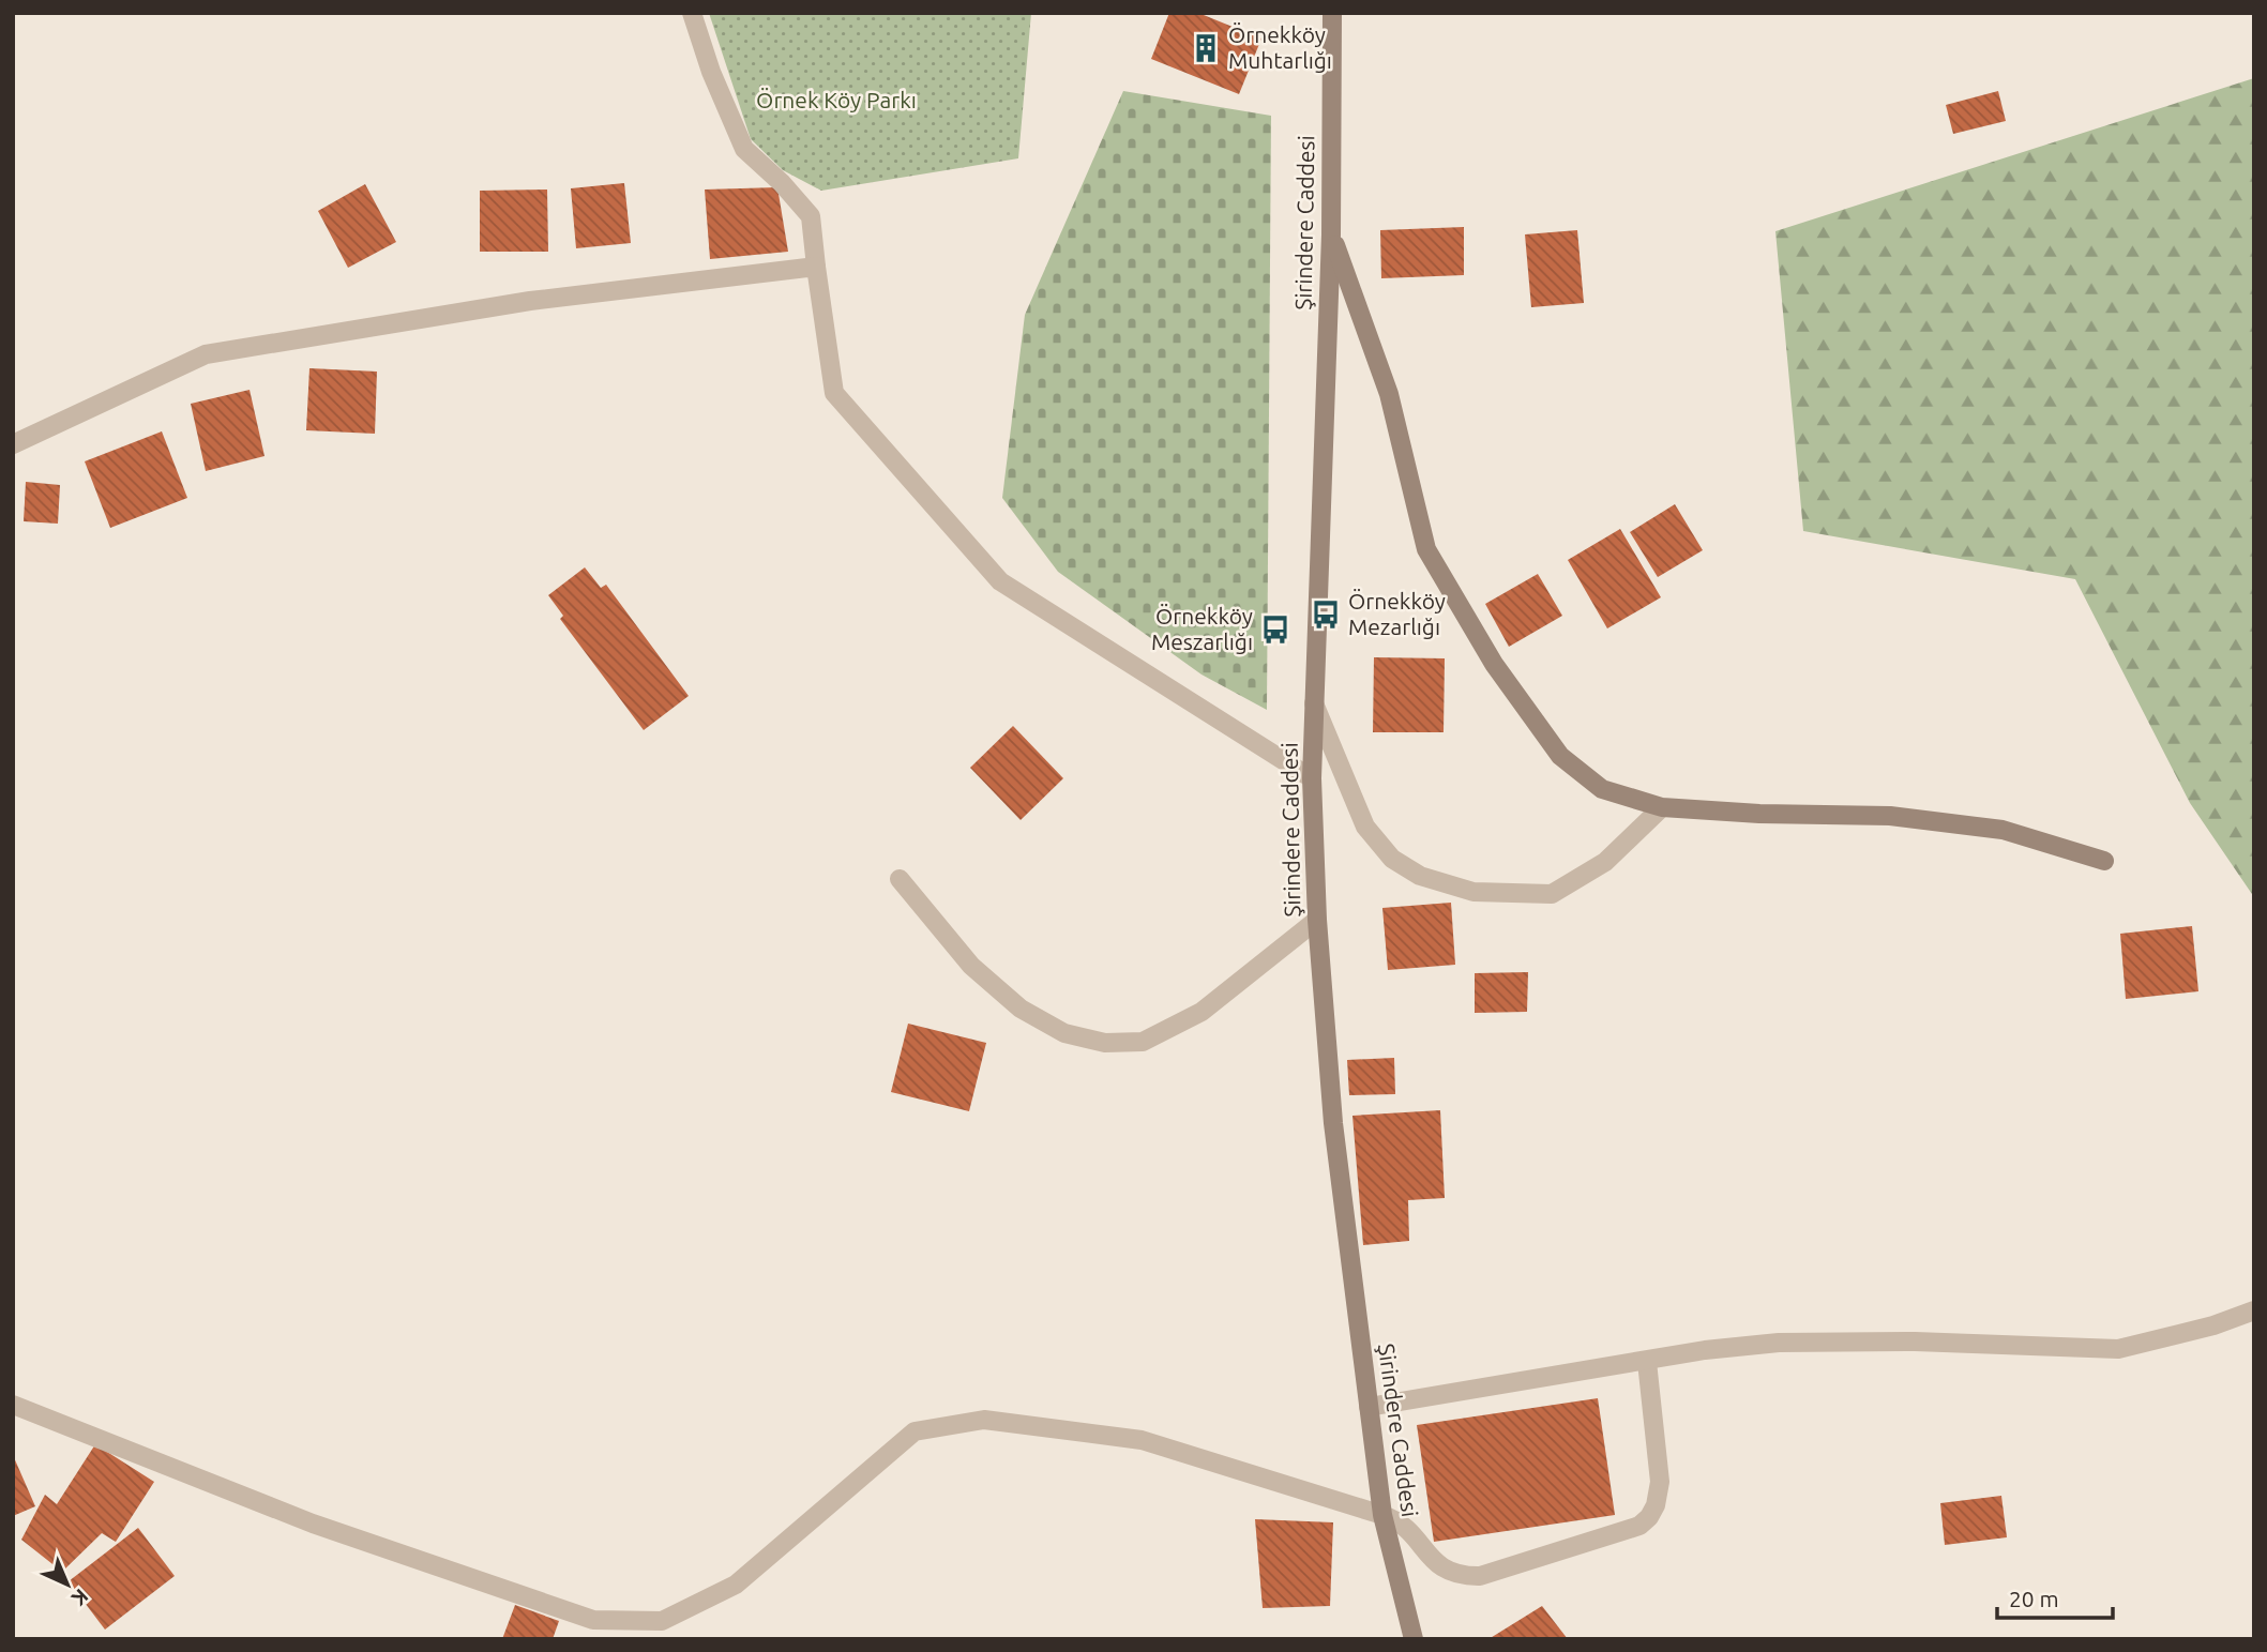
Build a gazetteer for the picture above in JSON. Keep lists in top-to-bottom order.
{
  "streets": {
    "street": ["Şirindere Caddesi"]
  },
  "parks": ["Örnek Köy Parkı"],
  "places": {
    "building": ["Örnekköy Muhtarlığı"],
    "bus stop": ["Örnekköy Mezarlığı", "Örnekköy Meszarlığı"]
  },
  "scale_bar": "20 m",
  "north": "bottom right"
}
